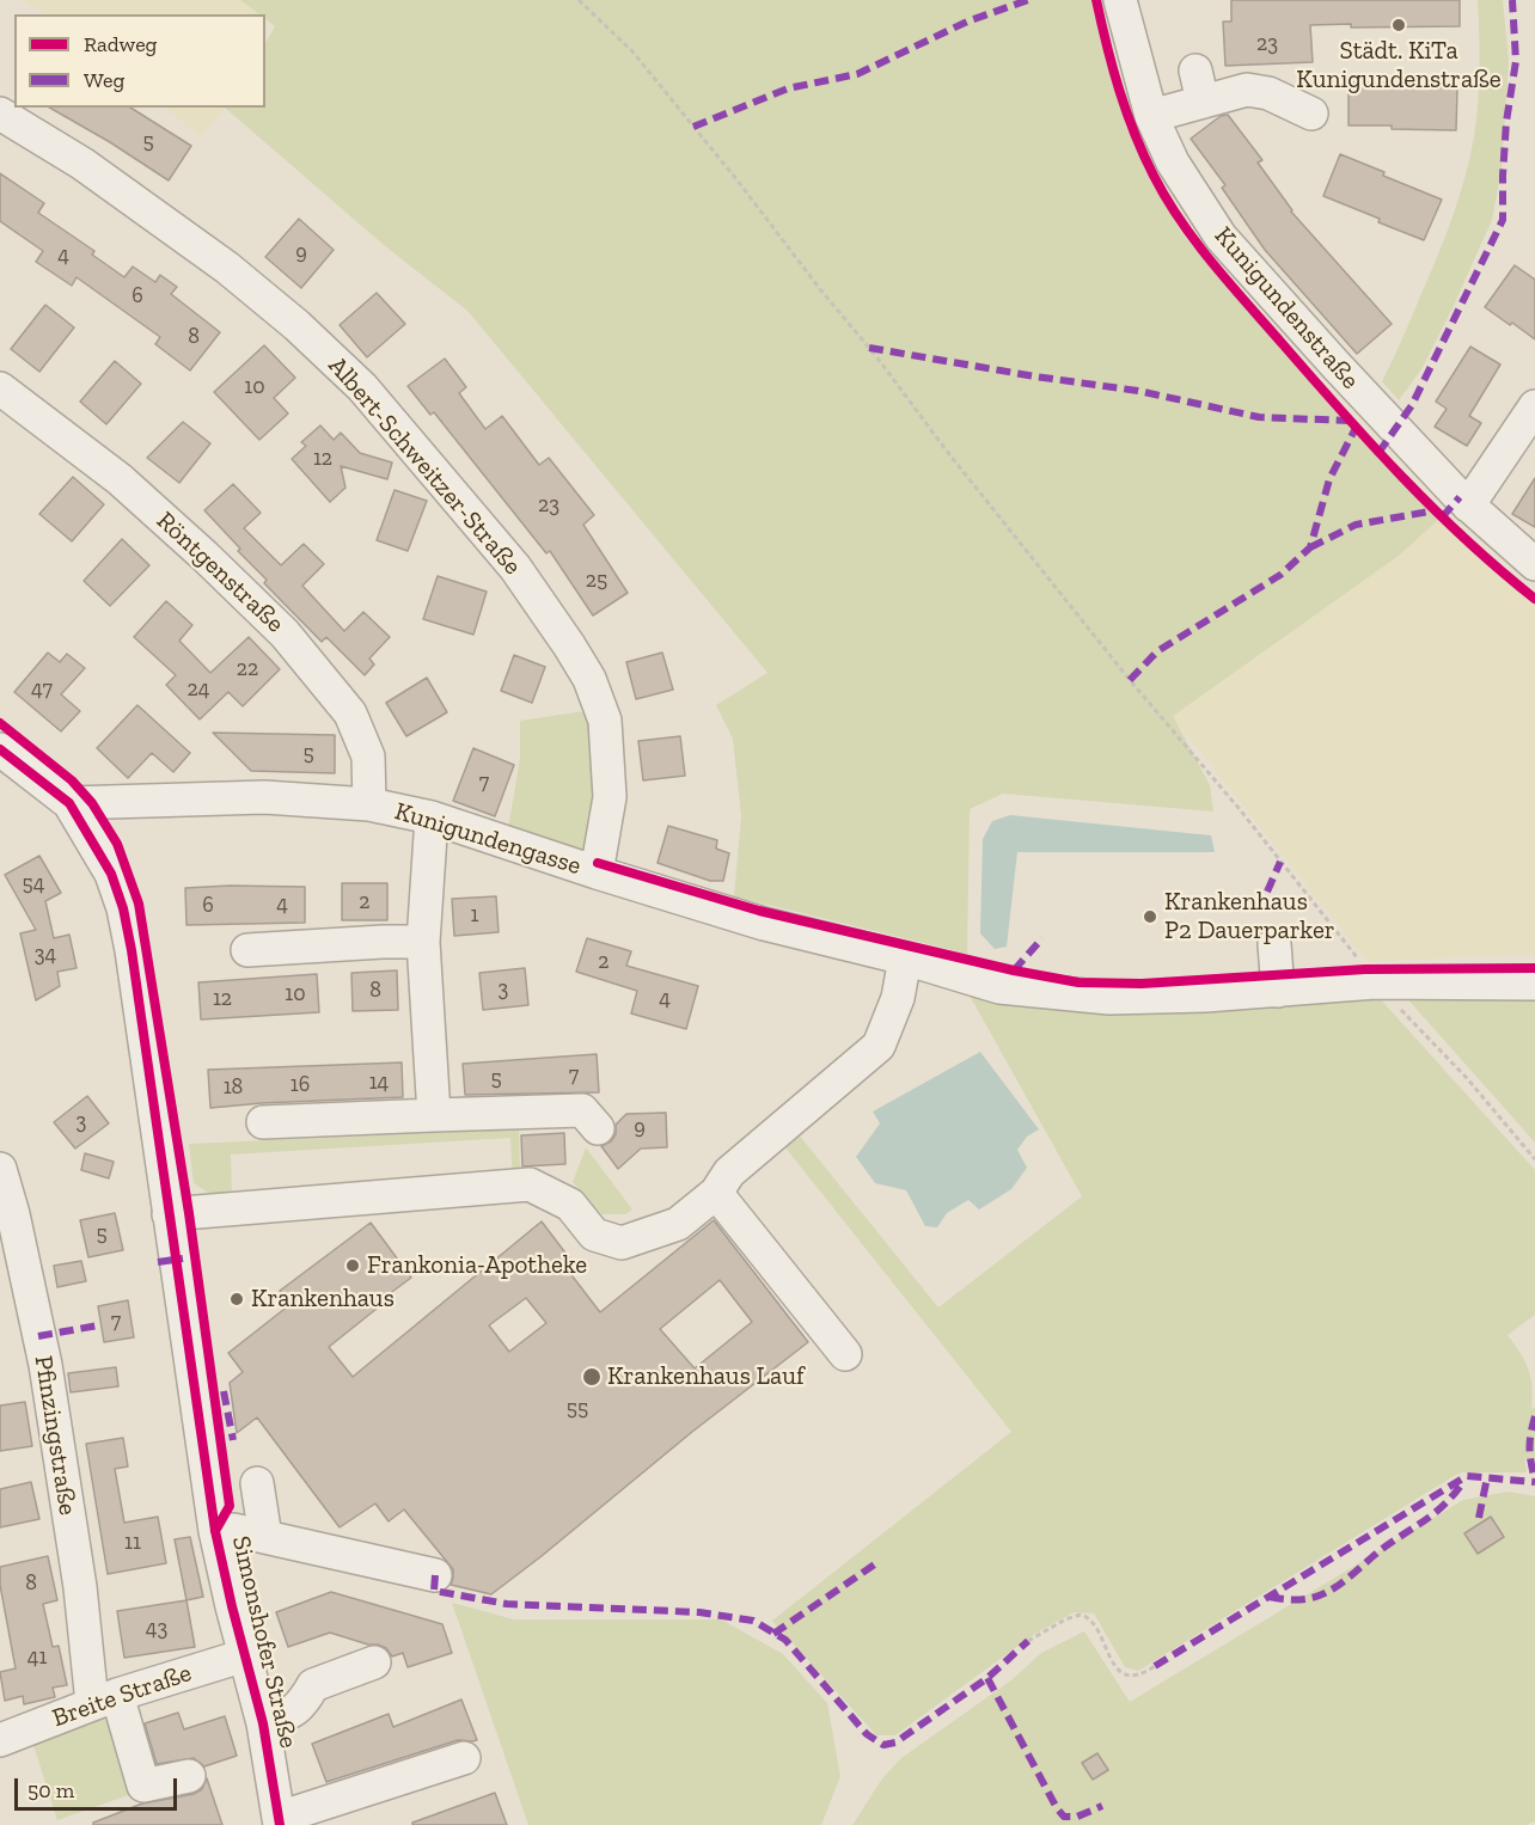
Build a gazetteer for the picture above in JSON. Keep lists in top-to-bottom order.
{
  "streets": {
    "street": [
      "Kunigundenstraße",
      "Albert-Schweitzer-Straße",
      "Röntgenstraße",
      "Kunigundengasse",
      "Pfinzingstraße",
      "Simonshofer Straße",
      "Breite Straße"
    ]
  },
  "crossings": [
    ["Albert-Schweitzer-Straße", "Kunigundengasse"],
    ["Röntgenstraße", "Kunigundengasse"],
    ["Kunigundengasse", "Simonshofer Straße"],
    ["Pfinzingstraße", "Breite Straße"],
    ["Simonshofer Straße", "Breite Straße"]
  ],
  "places": [
    "Städt. KiTa Kunigundenstraße",
    "Krankenhaus P2 Dauerparker",
    "Frankonia-Apotheke",
    "Krankenhaus",
    "Krankenhaus Lauf"
  ],
  "house_numbers": [
    "23",
    "5",
    "9",
    "4",
    "6",
    "8",
    "10",
    "12",
    "23",
    "25",
    "22",
    "47",
    "24",
    "5",
    "7",
    "54",
    "2",
    "4",
    "6",
    "1",
    "34",
    "2",
    "3",
    "8",
    "10",
    "12",
    "4",
    "7",
    "5",
    "14",
    "16",
    "18",
    "3",
    "9",
    "5",
    "7",
    "55",
    "11",
    "8",
    "43",
    "41"
  ],
  "legend": ["Radweg", "Weg"],
  "scale_bar": "50 m"
}
